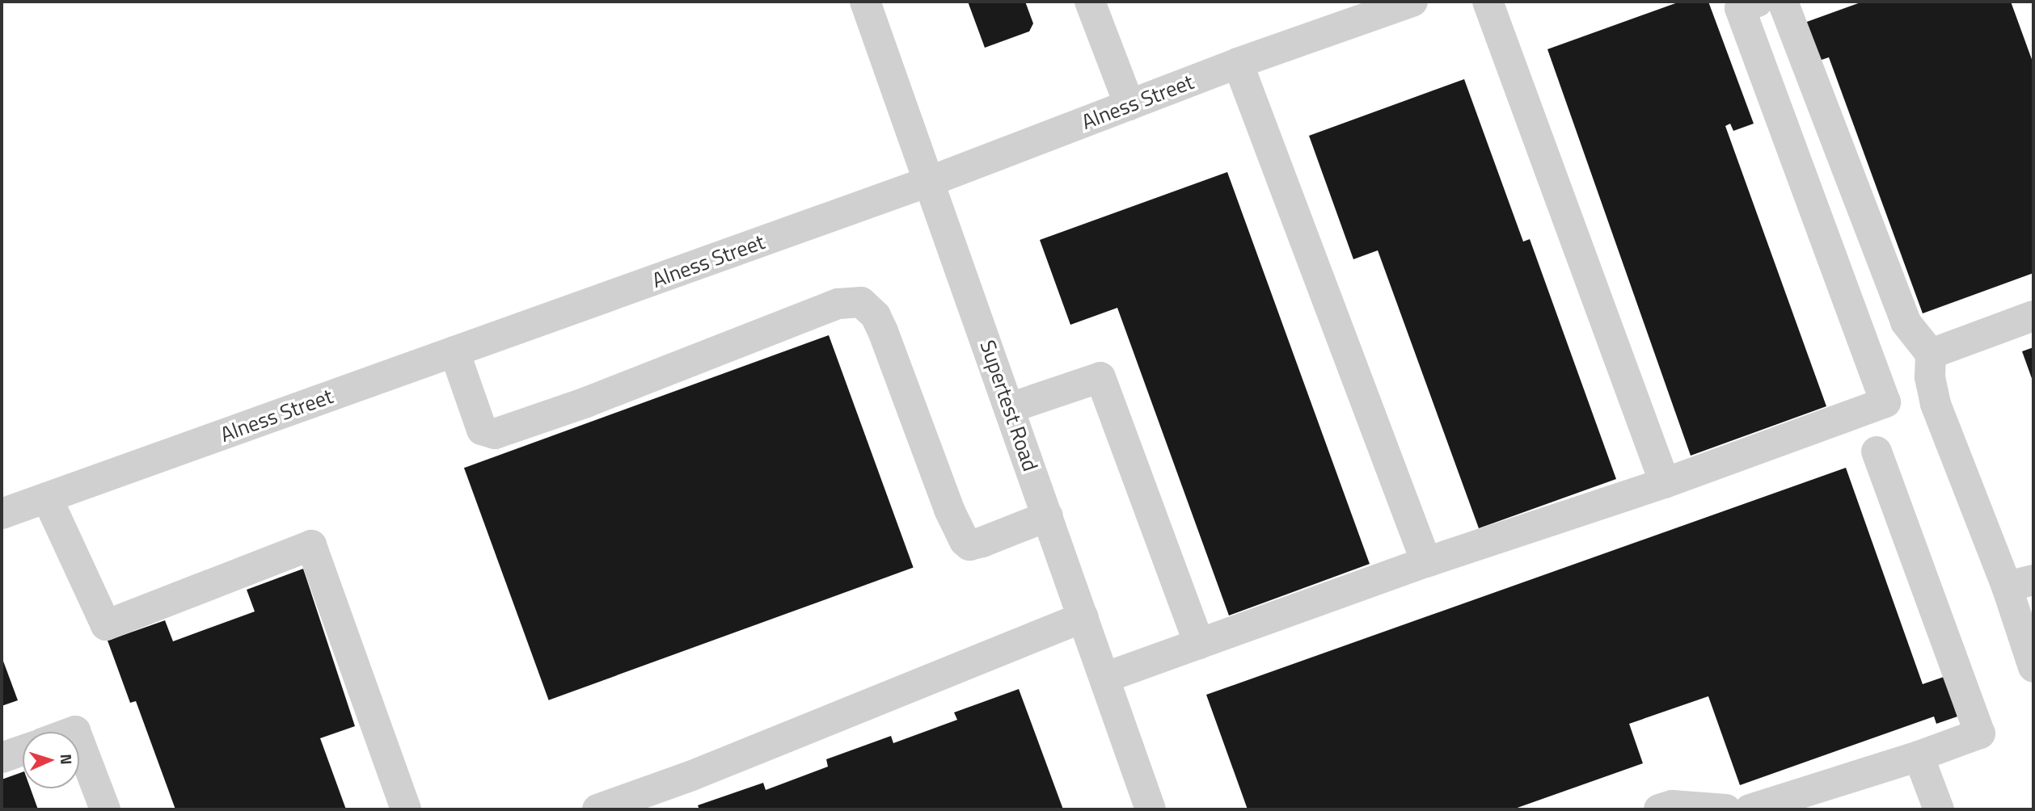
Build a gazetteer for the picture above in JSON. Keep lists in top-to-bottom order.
{
  "streets": {
    "street": ["Alness Street", "Supertest Road"]
  },
  "crossings": [
    ["Alness Street", "Supertest Road"]
  ],
  "north": "right"
}
